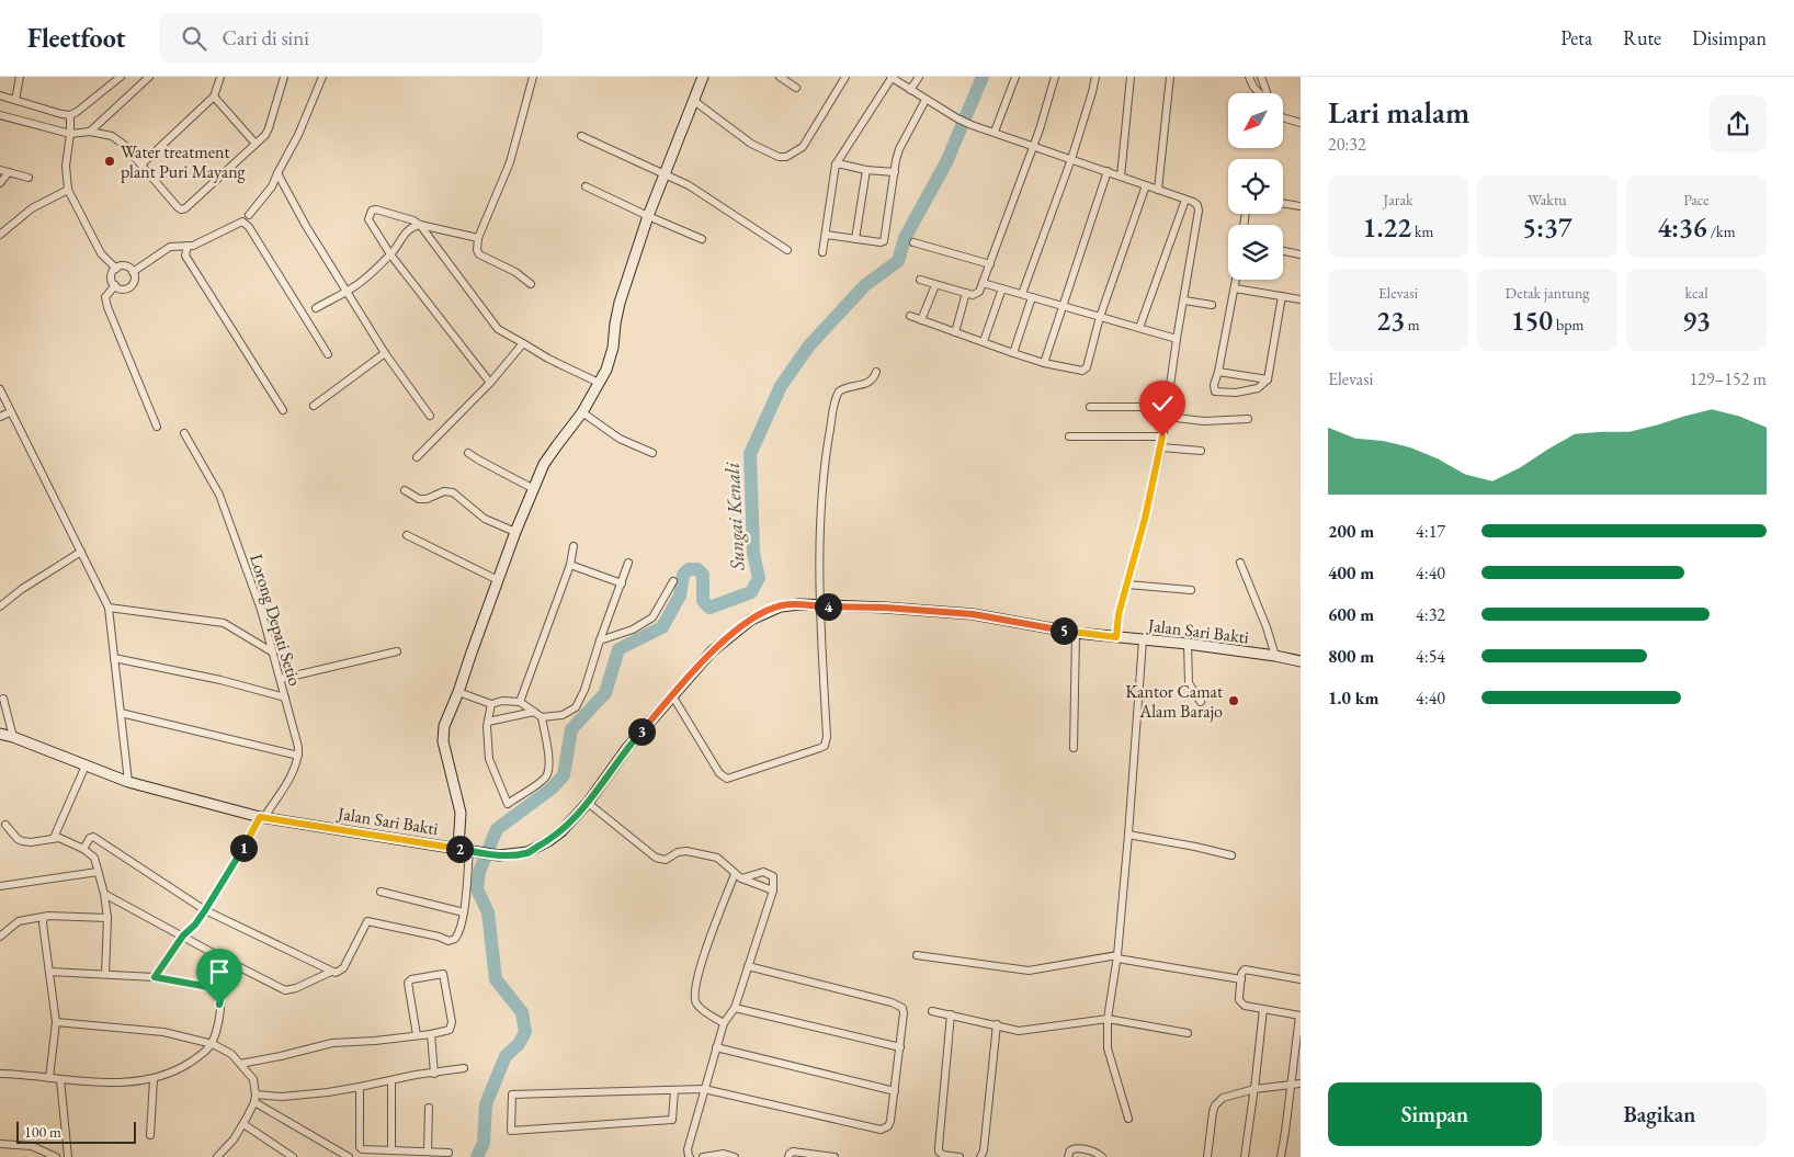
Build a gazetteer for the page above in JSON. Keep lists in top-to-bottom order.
{
  "streets": {
    "main road": ["Jalan Sari Bakti"],
    "street": ["Lorong Depati Setio"]
  },
  "water": ["Sungai Kenali"],
  "places": ["Water treatment plant Puri Mayang", "Kantor Camat Alam Barajo"],
  "scale_bar": "100 m",
  "north": "bottom left",
  "page": {
    "header": "Fleetfoot",
    "search": "Cari di sini",
    "nav": ["Peta", "Rute", "Disimpan"],
    "heading": ["Lari malam", "20:32"],
    "stats": [
      ["Jarak", "1.22 km"],
      ["Waktu", "5:37"],
      ["Pace", "4:36 /km"],
      ["Elevasi", "23 m"],
      ["Detak jantung", "150 bpm"],
      ["kcal", "93"]
    ],
    "chart": ["Elevasi", "129–152 m"],
    "list": [
      {
        "name": "200 m",
        "note": "4:17"
      },
      {
        "name": "400 m",
        "note": "4:40"
      },
      {
        "name": "600 m",
        "note": "4:32"
      },
      {
        "name": "800 m",
        "note": "4:54"
      },
      {
        "name": "1.0 km",
        "note": "4:40"
      }
    ],
    "pins": [
      "4",
      "5",
      "3",
      "1",
      "2"
    ],
    "buttons": ["Simpan", "Bagikan"],
    "scale": "100 m"
  }
}
